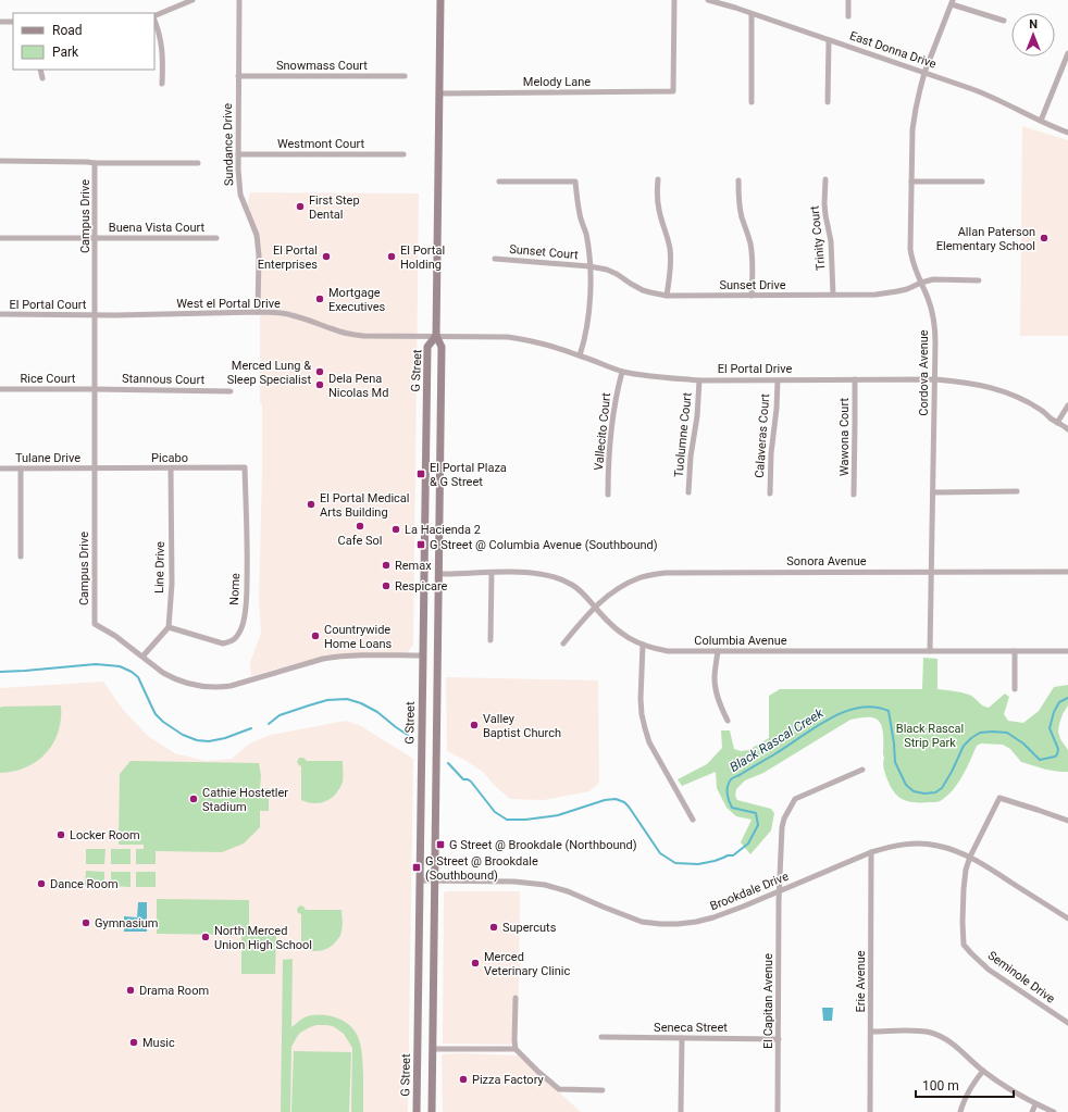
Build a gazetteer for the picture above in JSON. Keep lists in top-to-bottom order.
{
  "streets": {
    "street": [
      "East Donna Drive",
      "Snowmass Court",
      "Melody Lane",
      "Westmont Court",
      "Sundance Drive",
      "Campus Drive",
      "Buena Vista Court",
      "Trinity Court",
      "Sunset Court",
      "Sunset Drive",
      "West el Portal Drive",
      "El Portal Court",
      "El Portal Drive",
      "G Street",
      "Cordova Avenue",
      "Rice Court",
      "Stannous Court",
      "Vallecito Court",
      "Tuolumne Court",
      "Calaveras Court",
      "Wawona Court",
      "Tulane Drive",
      "Picabo",
      "Sonora Avenue",
      "Line Drive",
      "Nome",
      "Columbia Avenue",
      "Brookdale Drive",
      "Seminole Drive",
      "Erie Avenue",
      "El Capitan Avenue",
      "Seneca Street"
    ]
  },
  "crossings": [
    ["East Donna Drive", "Cordova Avenue"],
    ["Snowmass Court", "Sundance Drive"],
    ["Melody Lane", "G Street"],
    ["Westmont Court", "Sundance Drive"],
    ["Sundance Drive", "West el Portal Drive"],
    ["Campus Drive", "Buena Vista Court"],
    ["Campus Drive", "West el Portal Drive"],
    ["Campus Drive", "El Portal Court"],
    ["Campus Drive", "G Street"],
    ["Campus Drive", "Rice Court"],
    ["Campus Drive", "Stannous Court"],
    ["Campus Drive", "Tulane Drive"],
    ["Campus Drive", "Picabo"],
    ["Trinity Court", "Sunset Drive"],
    ["Sunset Court", "Sunset Drive"],
    ["Sunset Drive", "Cordova Avenue"],
    ["West el Portal Drive", "El Portal Court"],
    ["West el Portal Drive", "El Portal Drive"],
    ["West el Portal Drive", "G Street"],
    ["El Portal Drive", "G Street"],
    ["El Portal Drive", "Cordova Avenue"],
    ["El Portal Drive", "Vallecito Court"],
    ["El Portal Drive", "Tuolumne Court"],
    ["El Portal Drive", "Calaveras Court"],
    ["El Portal Drive", "Wawona Court"],
    ["G Street", "Columbia Avenue"],
    ["G Street", "Brookdale Drive"],
    ["Cordova Avenue", "Sonora Avenue"],
    ["Cordova Avenue", "Columbia Avenue"],
    ["Rice Court", "Stannous Court"],
    ["Tulane Drive", "Picabo"],
    ["Picabo", "Line Drive"],
    ["Picabo", "Nome"],
    ["Sonora Avenue", "Columbia Avenue"],
    ["Line Drive", "Nome"],
    ["Brookdale Drive", "Seminole Drive"],
    ["Brookdale Drive", "Erie Avenue"],
    ["Brookdale Drive", "El Capitan Avenue"],
    ["El Capitan Avenue", "Seneca Street"]
  ],
  "water": ["Black Rascal Creek"],
  "parks": ["Black Rascal Strip Park"],
  "places": {
    "other": [
      "First Step Dental",
      "Allan Paterson Elementary School",
      "El Portal Enterprises",
      "El Portal Holding",
      "Mortgage Executives",
      "Merced Lung & Sleep Specialist",
      "Dela Pena Nicolas Md",
      "El Portal Medical Arts Building",
      "Cafe Sol",
      "La Hacienda 2",
      "Remax",
      "Respicare",
      "Countrywide Home Loans",
      "Valley Baptist Church",
      "Cathie Hostetler Stadium",
      "Locker Room",
      "Dance Room",
      "Gymnasium",
      "Supercuts",
      "North Merced Union High School",
      "Merced Veterinary Clinic",
      "Drama Room",
      "Music",
      "Pizza Factory"
    ],
    "transit": [
      "El Portal Plaza & G Street",
      "G Street @ Columbia Avenue (Southbound)",
      "G Street @ Brookdale (Northbound)",
      "G Street @ Brookdale (Southbound)"
    ]
  },
  "legend": ["Road", "Park"],
  "scale_bar": "100 m",
  "north": "top"
}
